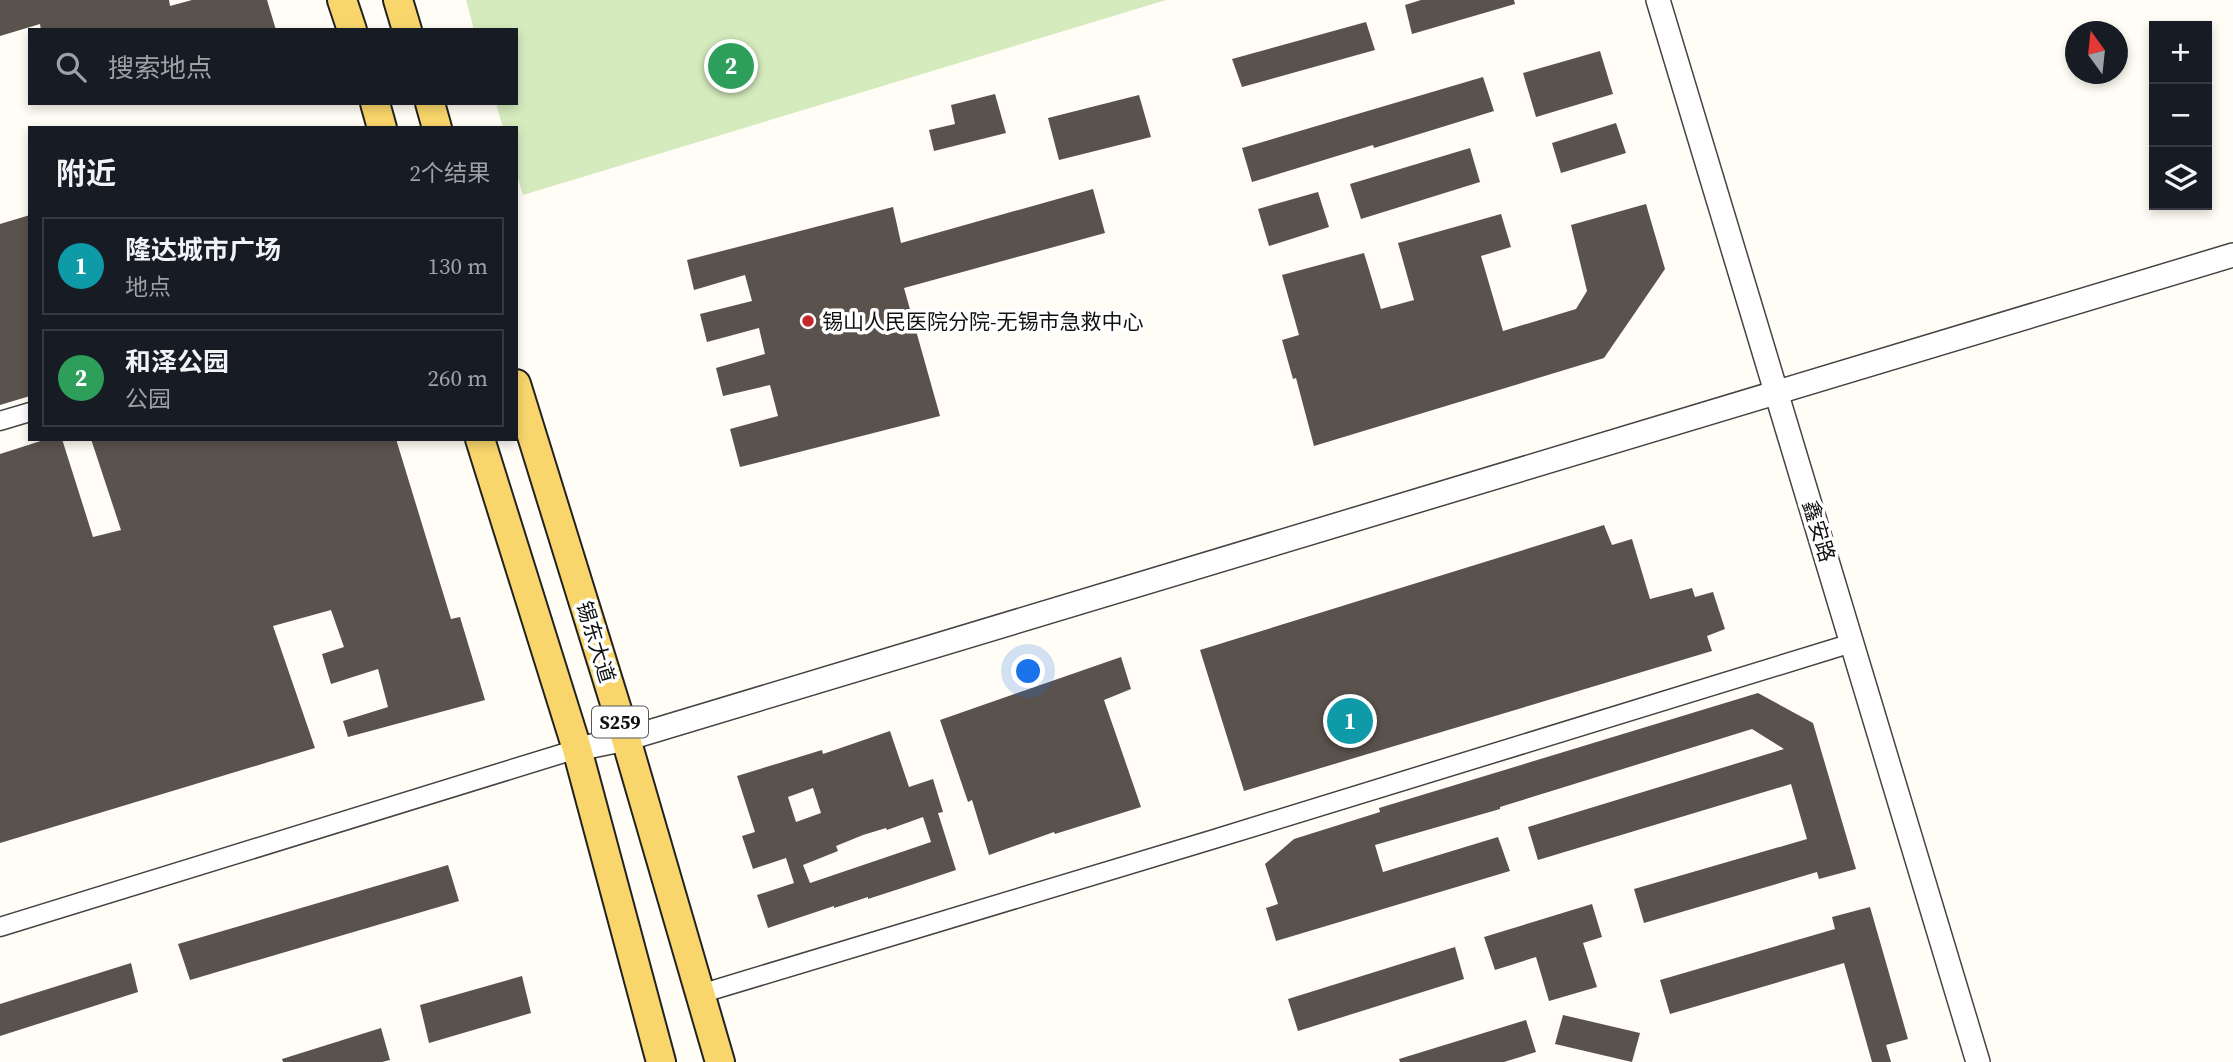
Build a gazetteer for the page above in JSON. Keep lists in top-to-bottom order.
{
  "streets": {
    "main road": ["锡东大道", "S259"],
    "street": ["鑫安路"]
  },
  "places": ["锡山人民医院分院-无锡市急救中心"],
  "north": "top",
  "page": {
    "map_buttons": ["+", "−"],
    "search": "搜索地点",
    "pins": ["2", "1"],
    "heading": ["附近", "2个结果"],
    "list": [
      {
        "mark": "1",
        "name": "隆达城市广场",
        "note": "地点",
        "value": "130 m"
      },
      {
        "mark": "2",
        "name": "和泽公园",
        "note": "公园",
        "value": "260 m"
      }
    ]
  }
}
